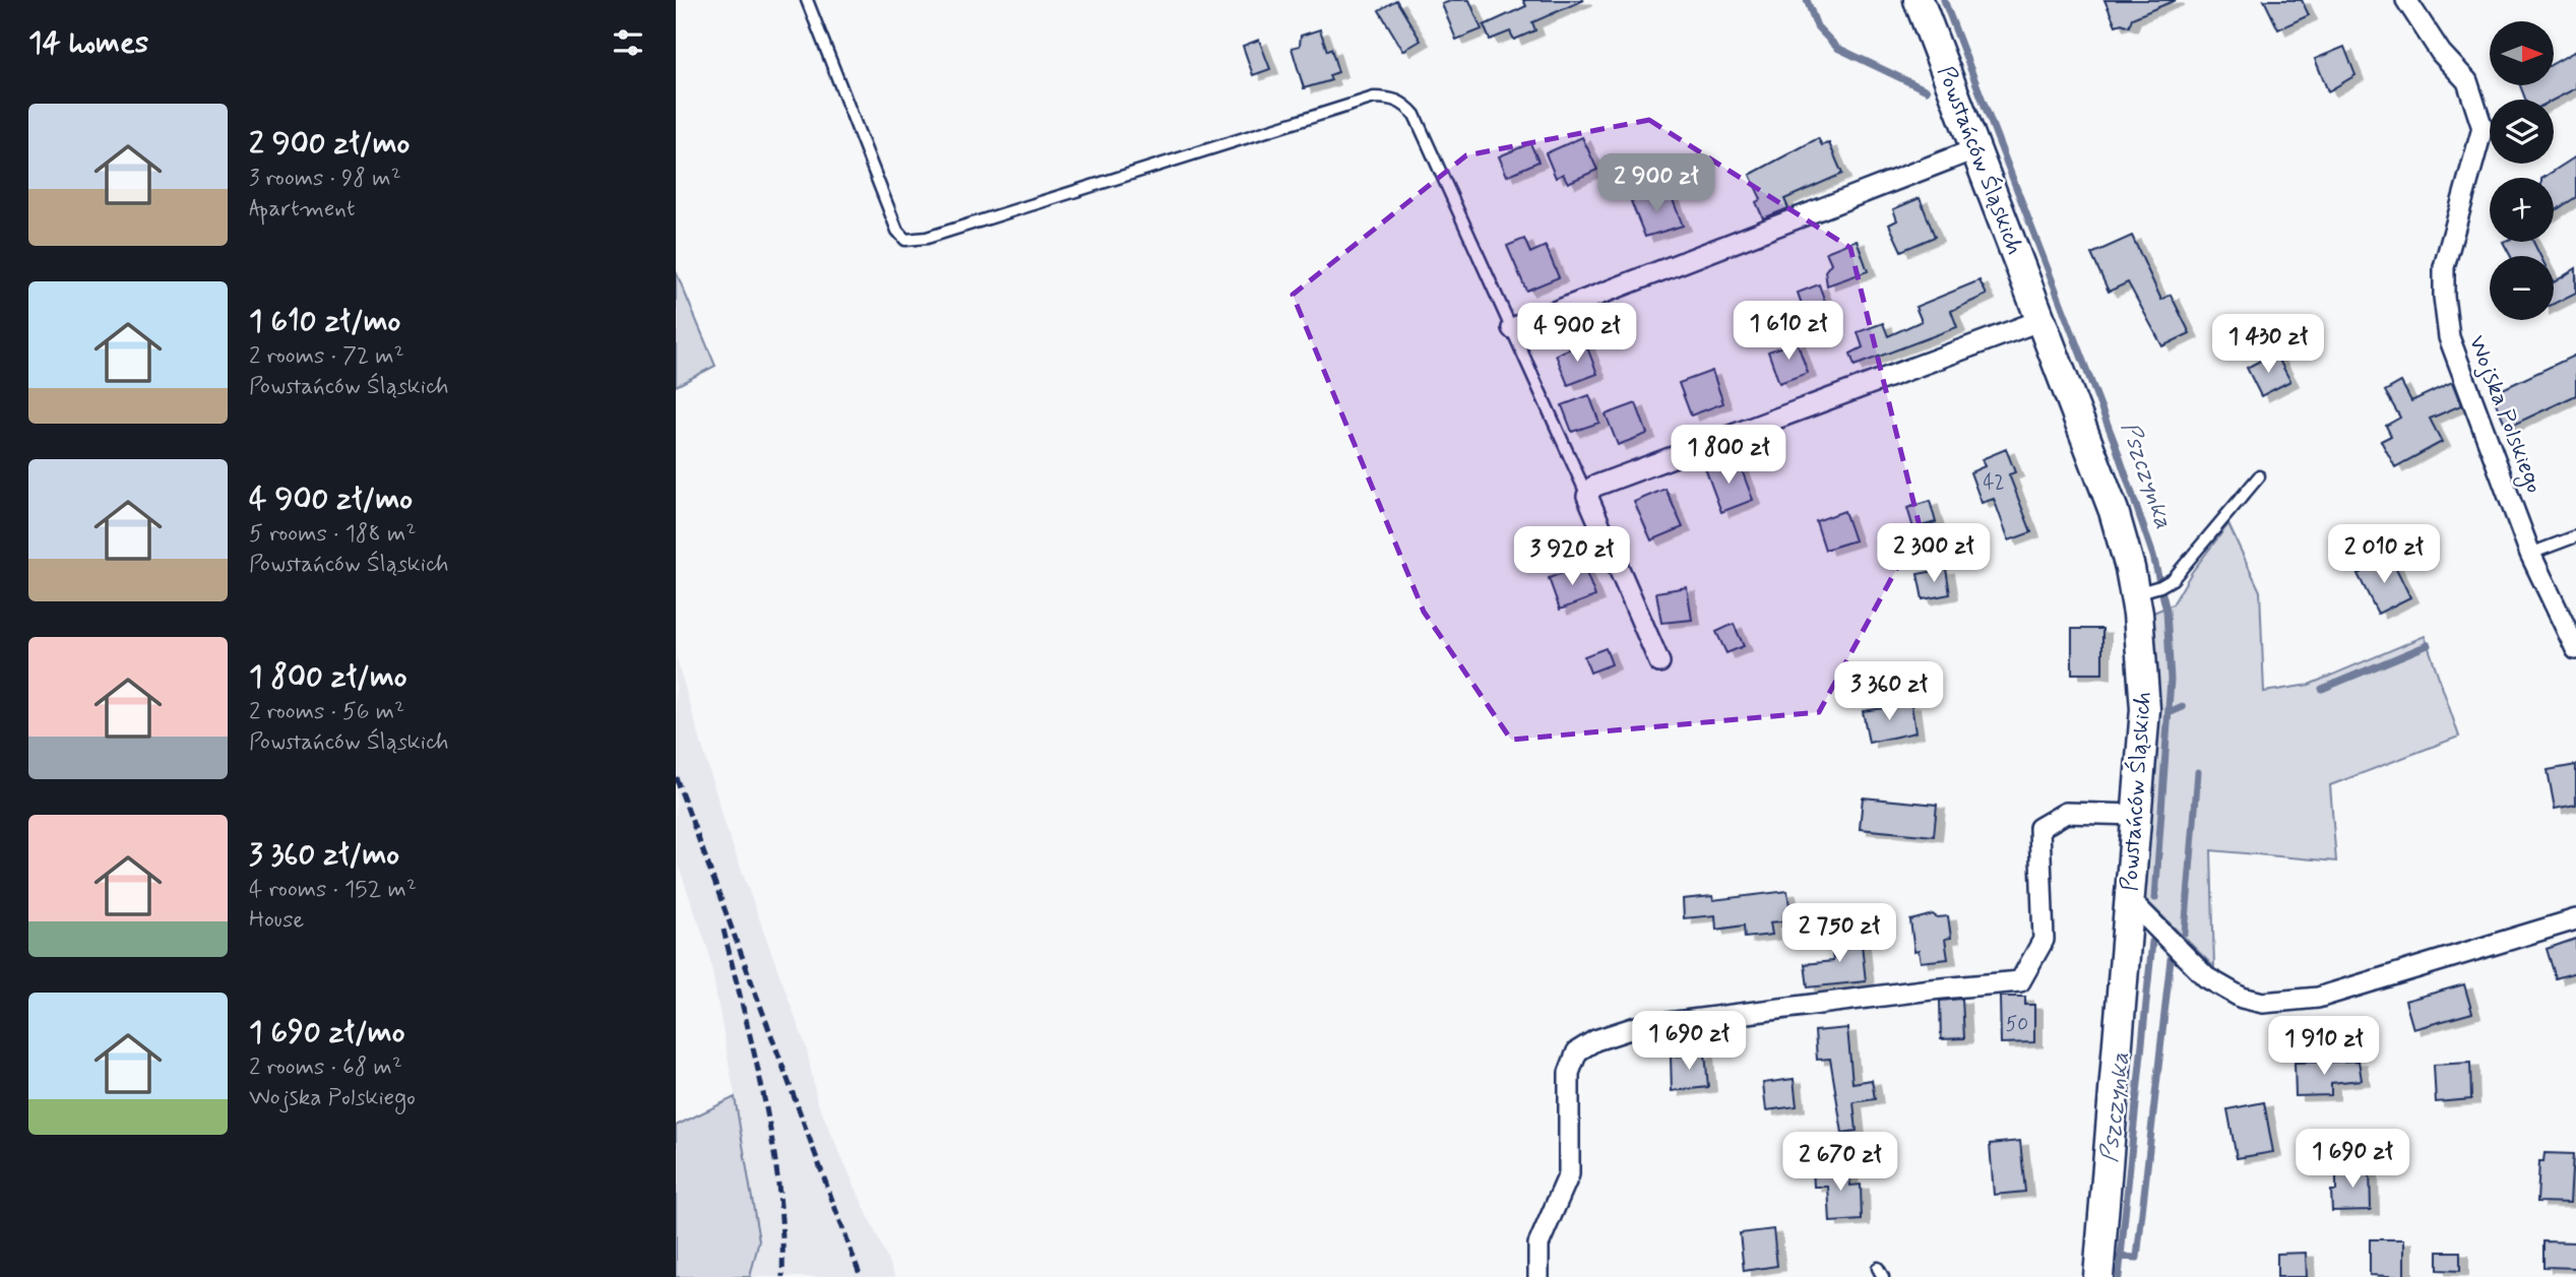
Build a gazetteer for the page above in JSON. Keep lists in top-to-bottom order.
{
  "streets": {
    "street": ["Powstańców Śląskich", "Wojska Polskiego"]
  },
  "water": ["Pszczynka"],
  "house_numbers": ["42", "50"],
  "north": "right",
  "page": {
    "heading": "14 homes",
    "map_buttons": ["+", "−"],
    "list": [
      {
        "name": "2 900 zł/mo",
        "note": "3 rooms · 98 m² · Apartment"
      },
      {
        "name": "1 610 zł/mo",
        "note": "2 rooms · 72 m² · Powstańców Śląskich"
      },
      {
        "name": "4 900 zł/mo",
        "note": "5 rooms · 188 m² · Powstańców Śląskich"
      },
      {
        "name": "1 800 zł/mo",
        "note": "2 rooms · 56 m² · Powstańców Śląskich"
      },
      {
        "name": "3 360 zł/mo",
        "note": "4 rooms · 152 m² · House"
      },
      {
        "name": "1 690 zł/mo",
        "note": "2 rooms · 68 m² · Wojska Polskiego"
      }
    ],
    "price": [
      "2 900 zł",
      "1 610 zł",
      "4 900 zł",
      "1 430 zł",
      "1 800 zł",
      "2 300 zł",
      "2 010 zł",
      "3 920 zł",
      "3 360 zł",
      "2 750 zł",
      "1 690 zł",
      "1 910 zł",
      "1 690 zł",
      "2 670 zł"
    ]
  }
}
